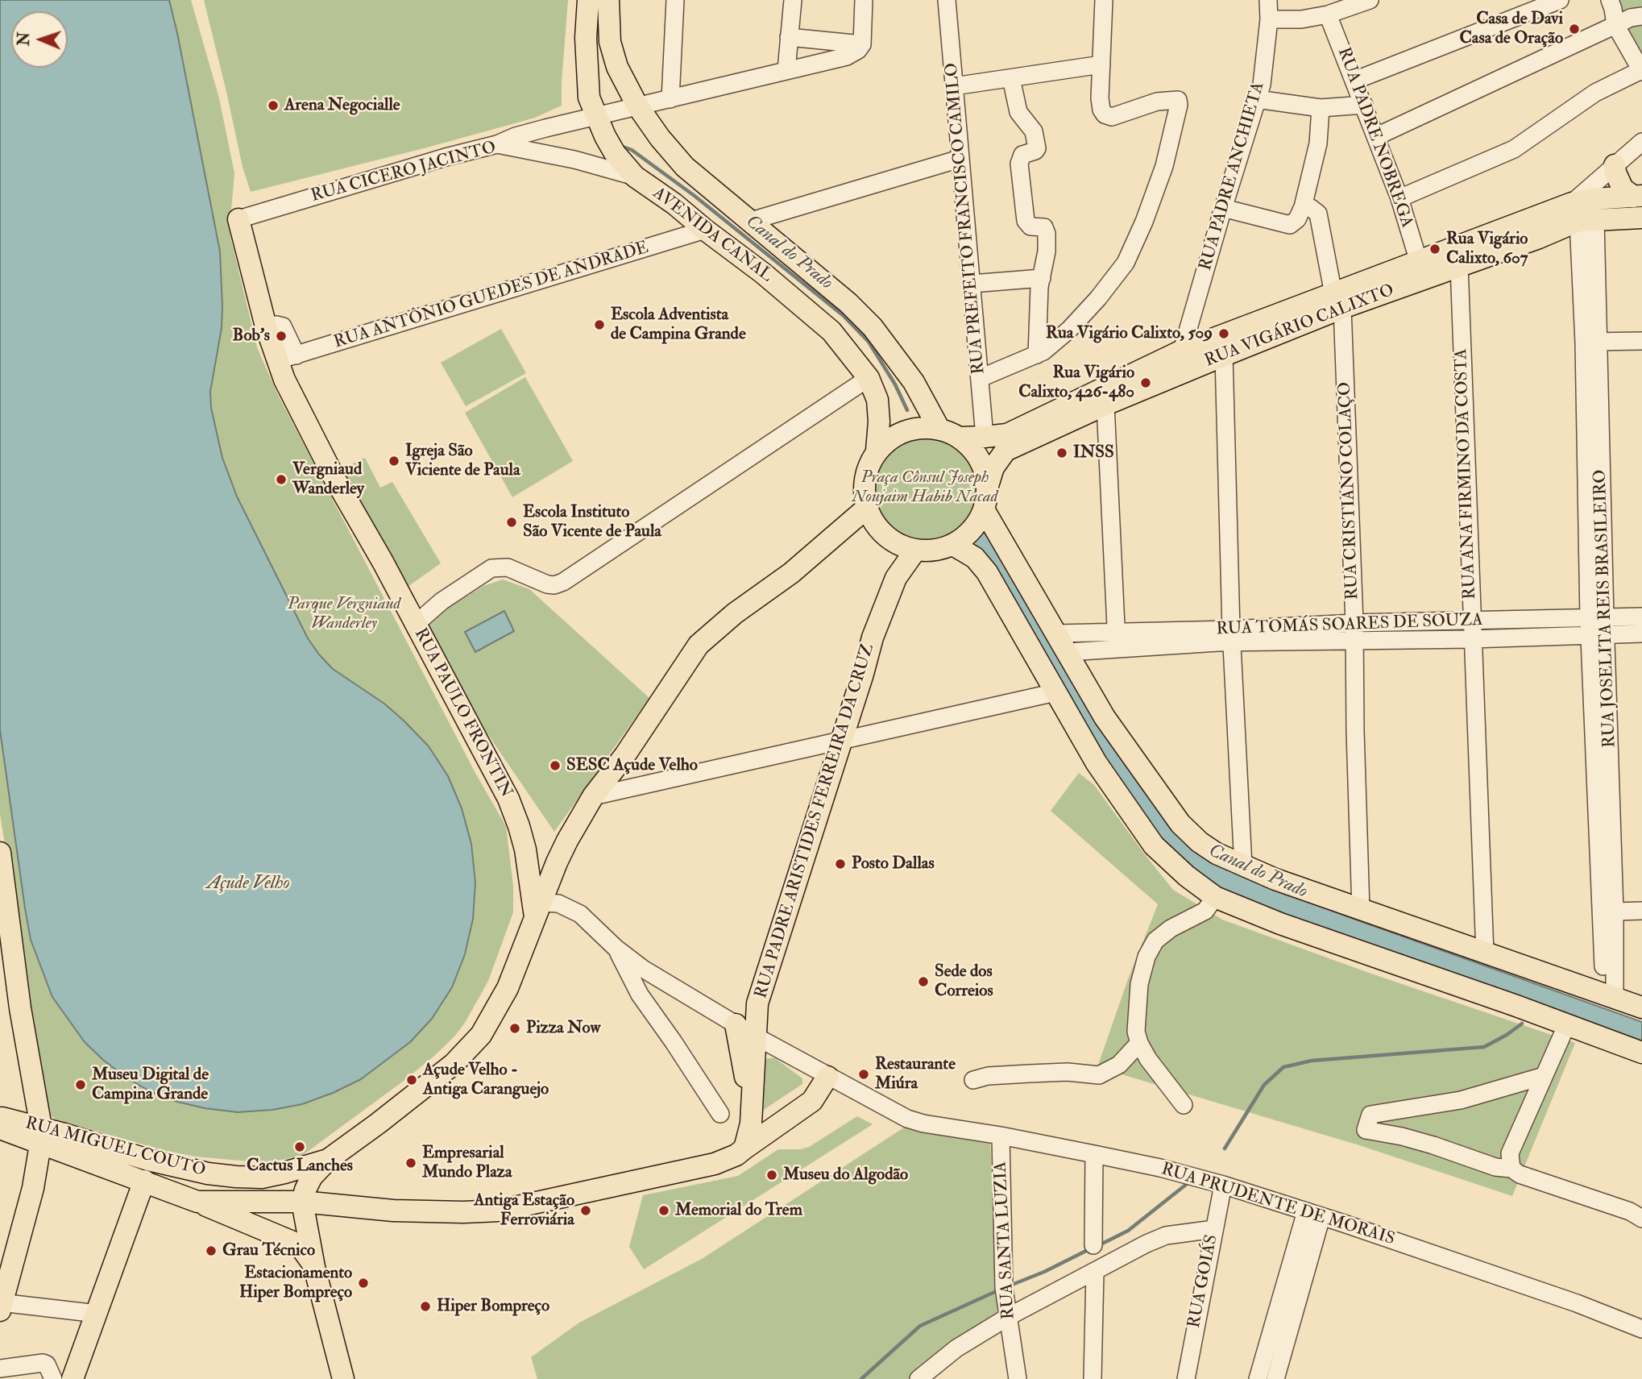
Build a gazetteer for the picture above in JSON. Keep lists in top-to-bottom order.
{
  "streets": {
    "main road": [
      "AVENIDA CANAL",
      "RUA VIGÁRIO CALIXTO",
      "RUA PAULO FRONTIN",
      "RUA PADRE ARISTIDES FERREIRA DA CRUZ",
      "RUA MIGUEL COUTO"
    ],
    "street": [
      "RUA PADRE NOBREGA",
      "RUA CICERO JACINTO",
      "RUA PADRE ANCHIETA",
      "RUA PREFEITO FRANCISCO CAMILO",
      "RUA ANTÔNIO GUEDES DE ANDRADE",
      "RUA ANA FIRMINO DA COSTA",
      "RUA CRISTIANO COLAÇO",
      "RUA JOSELITA REIS BRASILEIRO",
      "RUA TOMÁS SOARES DE SOUZA",
      "RUA PRUDENTE DE MORAIS",
      "RUA SANTA LUZIA",
      "RUA GOIÁS"
    ]
  },
  "crossings": [
    ["RUA PADRE NOBREGA", "RUA VIGÁRIO CALIXTO"],
    ["RUA CICERO JACINTO", "AVENIDA CANAL"],
    ["RUA CICERO JACINTO", "RUA PAULO FRONTIN"],
    ["RUA PADRE ANCHIETA", "RUA VIGÁRIO CALIXTO"],
    ["RUA PREFEITO FRANCISCO CAMILO", "RUA VIGÁRIO CALIXTO"],
    ["AVENIDA CANAL", "RUA ANTÔNIO GUEDES DE ANDRADE"],
    ["AVENIDA CANAL", "RUA VIGÁRIO CALIXTO"],
    ["AVENIDA CANAL", "RUA PADRE ARISTIDES FERREIRA DA CRUZ"],
    ["RUA ANTÔNIO GUEDES DE ANDRADE", "RUA PAULO FRONTIN"],
    ["RUA VIGÁRIO CALIXTO", "RUA ANA FIRMINO DA COSTA"],
    ["RUA VIGÁRIO CALIXTO", "RUA CRISTIANO COLAÇO"],
    ["RUA VIGÁRIO CALIXTO", "RUA JOSELITA REIS BRASILEIRO"],
    ["RUA VIGÁRIO CALIXTO", "RUA PADRE ARISTIDES FERREIRA DA CRUZ"],
    ["RUA ANA FIRMINO DA COSTA", "RUA TOMÁS SOARES DE SOUZA"],
    ["RUA CRISTIANO COLAÇO", "RUA TOMÁS SOARES DE SOUZA"],
    ["RUA JOSELITA REIS BRASILEIRO", "RUA TOMÁS SOARES DE SOUZA"],
    ["RUA PAULO FRONTIN", "RUA MIGUEL COUTO"],
    ["RUA PADRE ARISTIDES FERREIRA DA CRUZ", "RUA MIGUEL COUTO"],
    ["RUA PADRE ARISTIDES FERREIRA DA CRUZ", "RUA PRUDENTE DE MORAIS"],
    ["RUA MIGUEL COUTO", "RUA PRUDENTE DE MORAIS"],
    ["RUA PRUDENTE DE MORAIS", "RUA SANTA LUZIA"],
    ["RUA PRUDENTE DE MORAIS", "RUA GOIÁS"]
  ],
  "water": ["Canal do Prado", "Açude Velho"],
  "parks": ["Praça Cônsul Joseph Noujaim Habib Nacad", "Parque Vergniaud Wanderley"],
  "places": [
    "Casa de Davi Casa de Oração",
    "Arena Negocialle",
    "Rua Vigário Calixto, 607",
    "Escola Adventista de Campina Grande",
    "Rua Vigário Calixto, 509",
    "Bob's",
    "Rua Vigário Calixto, 426-480",
    "INSS",
    "Igreja São Viciente de Paula",
    "Vergniaud Wanderley",
    "Escola Instituto São Vicente de Paula",
    "SESC Açude Velho",
    "Posto Dallas",
    "Sede dos Correios",
    "Pizza Now",
    "Restaurante Miúra",
    "Açude Velho - Antiga Caranguejo",
    "Museu Digital de Campina Grande",
    "Cactus Lanches",
    "Empresarial Mundo Plaza",
    "Museu do Algodão",
    "Antiga Estação Ferroviária",
    "Memorial do Trem",
    "Grau Técnico",
    "Estacionamento Hiper Bompreço",
    "Hiper Bompreço"
  ],
  "north": "left"
}
